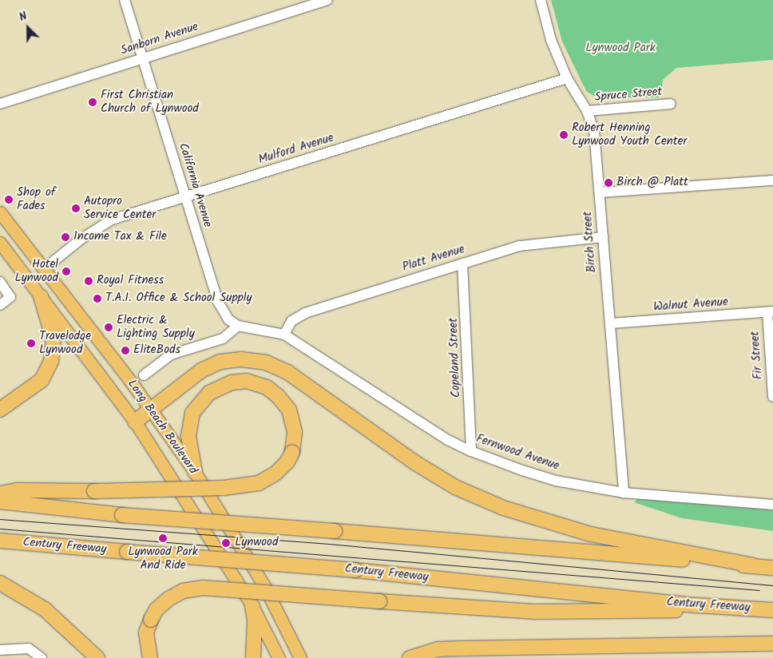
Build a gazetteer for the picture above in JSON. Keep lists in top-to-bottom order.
{
  "streets": {
    "highway": ["Century Freeway"],
    "main road": ["Long Beach Boulevard"],
    "street": [
      "Sanborn Avenue",
      "Spruce Street",
      "Mulford Avenue",
      "California Avenue",
      "Birch Street",
      "Platt Avenue",
      "Walnut Avenue",
      "Fir Street",
      "Copeland Street",
      "Fernwood Avenue"
    ]
  },
  "crossings": [
    ["Sanborn Avenue", "California Avenue"],
    ["Spruce Street", "Birch Street"],
    ["Mulford Avenue", "California Avenue"],
    ["Mulford Avenue", "Birch Street"],
    ["Mulford Avenue", "Long Beach Boulevard"],
    ["Birch Street", "Platt Avenue"],
    ["Birch Street", "Walnut Avenue"],
    ["Birch Street", "Fernwood Avenue"],
    ["Platt Avenue", "Copeland Street"],
    ["Platt Avenue", "Fernwood Avenue"],
    ["Walnut Avenue", "Fir Street"],
    ["Copeland Street", "Fernwood Avenue"]
  ],
  "parks": ["Lynwood Park"],
  "places": [
    "First Christian Church of Lynwood",
    "Robert Henning Lynwood Youth Center",
    "Birch @ Platt",
    "Shop of Fades",
    "Autopro Service Center",
    "Income Tax & File",
    "Hotel Lynwood",
    "Royal Fitness",
    "T.A.I. Office & School Supply",
    "Electric & Lighting Supply",
    "Travelodge Lynwood",
    "EliteBods",
    "Lynwood Park And Ride",
    "Lynwood"
  ],
  "north": "top left"
}
